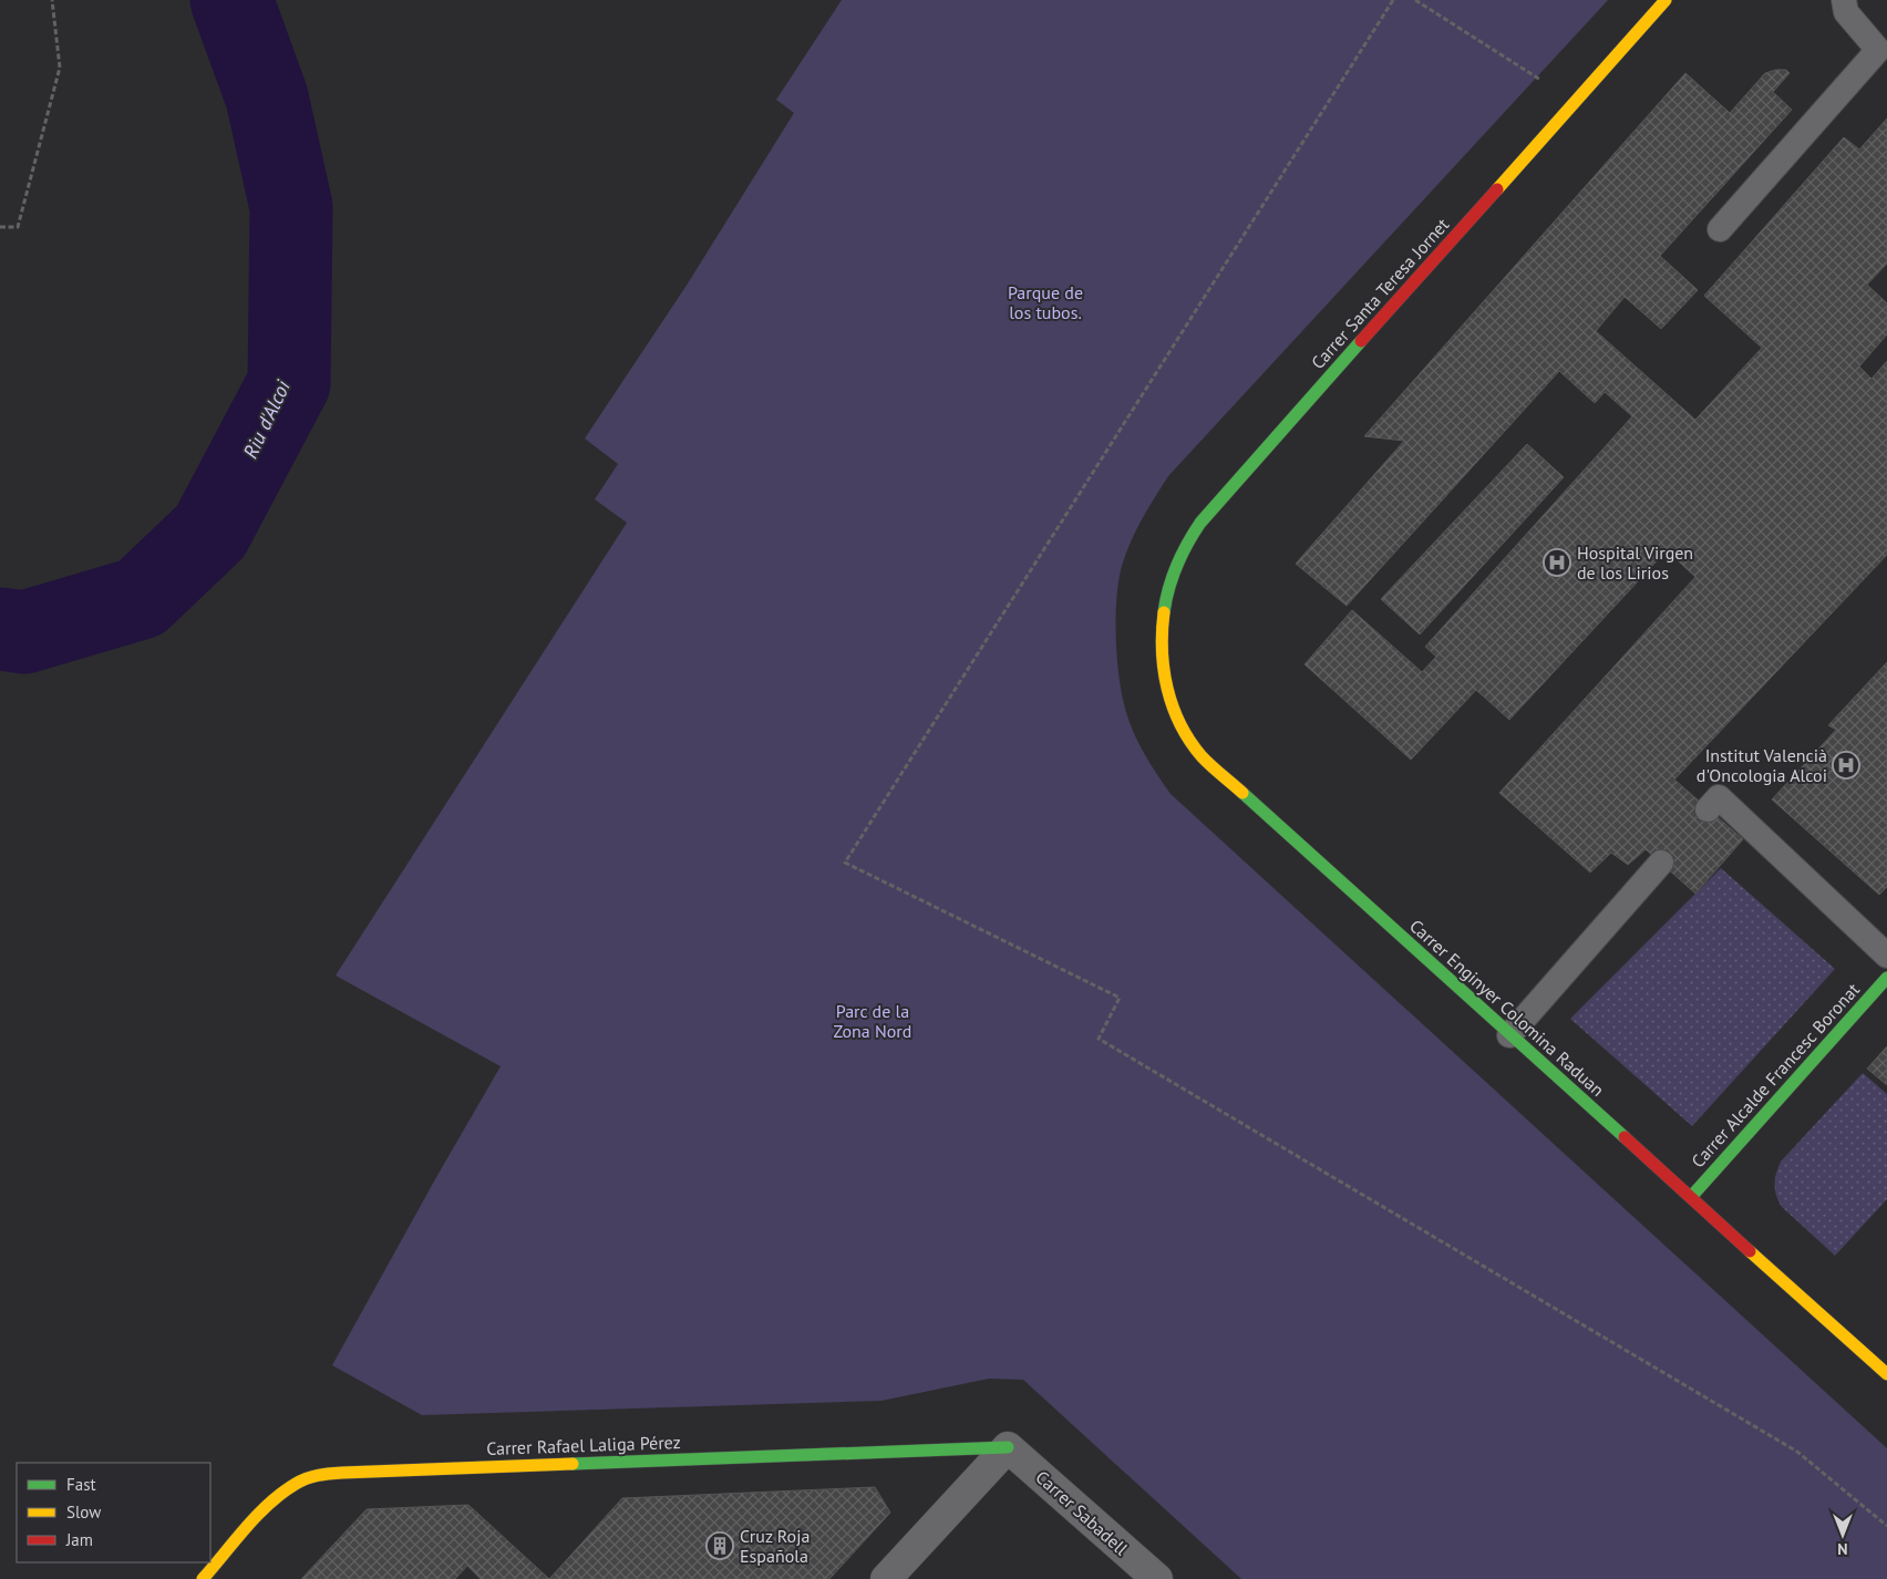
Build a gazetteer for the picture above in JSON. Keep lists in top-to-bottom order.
{
  "streets": {
    "street": [
      "Carrer Santa Teresa Jornet",
      "Carrer Enginyer Colomina Raduan",
      "Carrer Alcalde Francesc Boronat",
      "Carrer Rafael Laliga Pérez",
      "Carrer Sabadell"
    ]
  },
  "crossings": [
    ["Carrer Santa Teresa Jornet", "Carrer Enginyer Colomina Raduan"],
    ["Carrer Enginyer Colomina Raduan", "Carrer Alcalde Francesc Boronat"],
    ["Carrer Rafael Laliga Pérez", "Carrer Sabadell"]
  ],
  "water": ["Riu d'Alcoi"],
  "parks": ["Parque de los tubos.", "Parc de la Zona Nord"],
  "places": {
    "hospital": ["Hospital Virgen de los Lirios", "Institut Valencià d'Oncologia Alcoi"],
    "building": ["Cruz Roja Española"]
  },
  "legend": ["Fast", "Slow", "Jam"],
  "north": "bottom"
}
